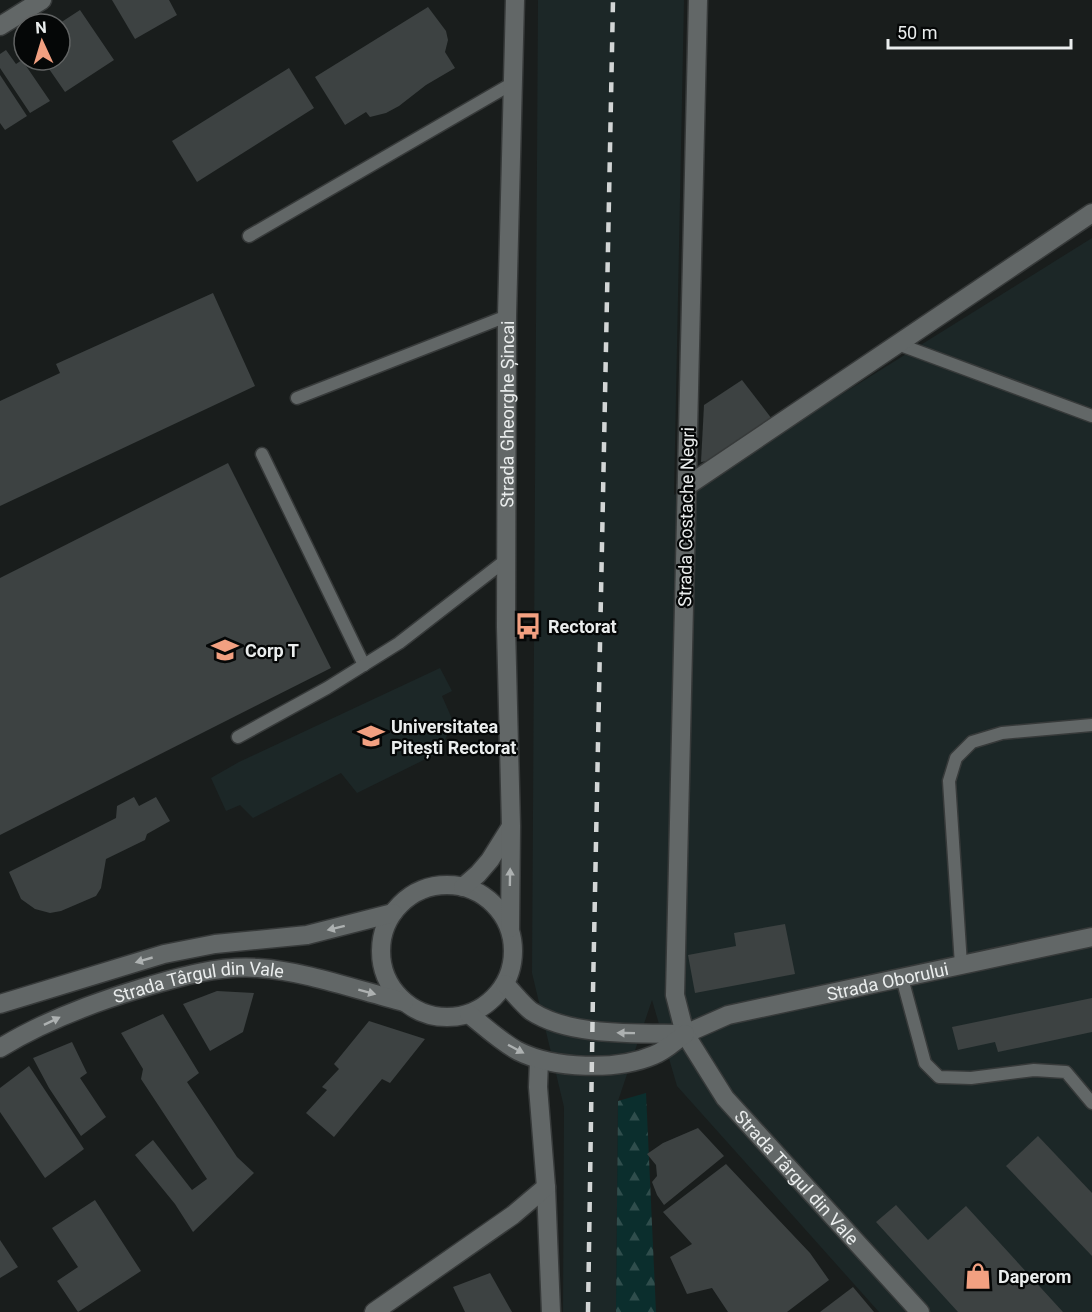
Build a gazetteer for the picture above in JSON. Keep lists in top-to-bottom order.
{
  "streets": {
    "main road": [
      "Strada Gheorghe Șincai",
      "Strada Costache Negri",
      "Strada Oborului",
      "Strada Târgul din Vale"
    ]
  },
  "crossings": [
    ["Strada Gheorghe Șincai", "Strada Târgul din Vale"],
    ["Strada Costache Negri", "Strada Oborului"],
    ["Strada Costache Negri", "Strada Târgul din Vale"],
    ["Strada Oborului", "Strada Târgul din Vale"]
  ],
  "places": {
    "bus stop": ["Rectorat"],
    "school or university": ["Corp T", "Universitatea Pitești Rectorat"],
    "shop": ["Daperom"]
  },
  "scale_bar": "50 m",
  "north": "top"
}
